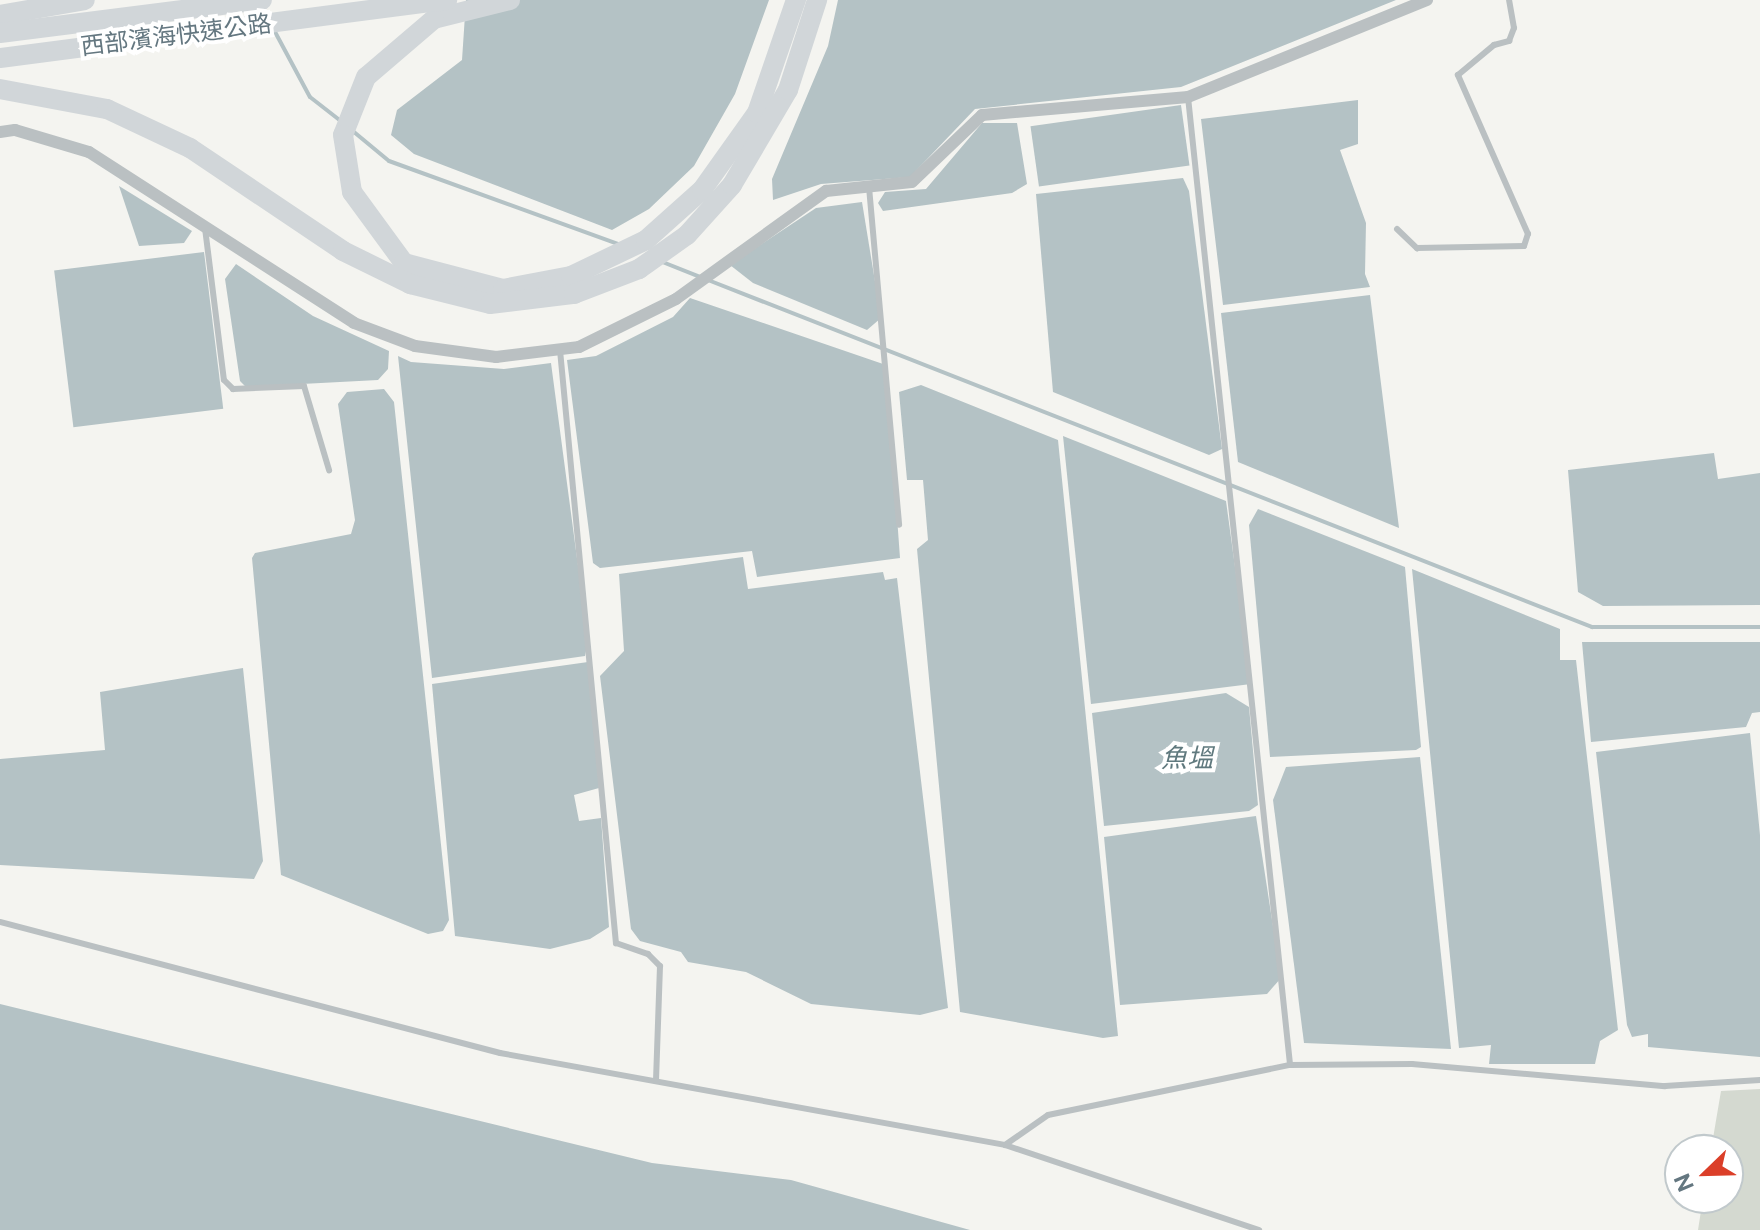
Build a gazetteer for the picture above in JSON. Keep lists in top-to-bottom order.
{
  "streets": {
    "highway": ["西部濱海快速公路"]
  },
  "water": ["魚塭"],
  "north": "bottom left"
}
